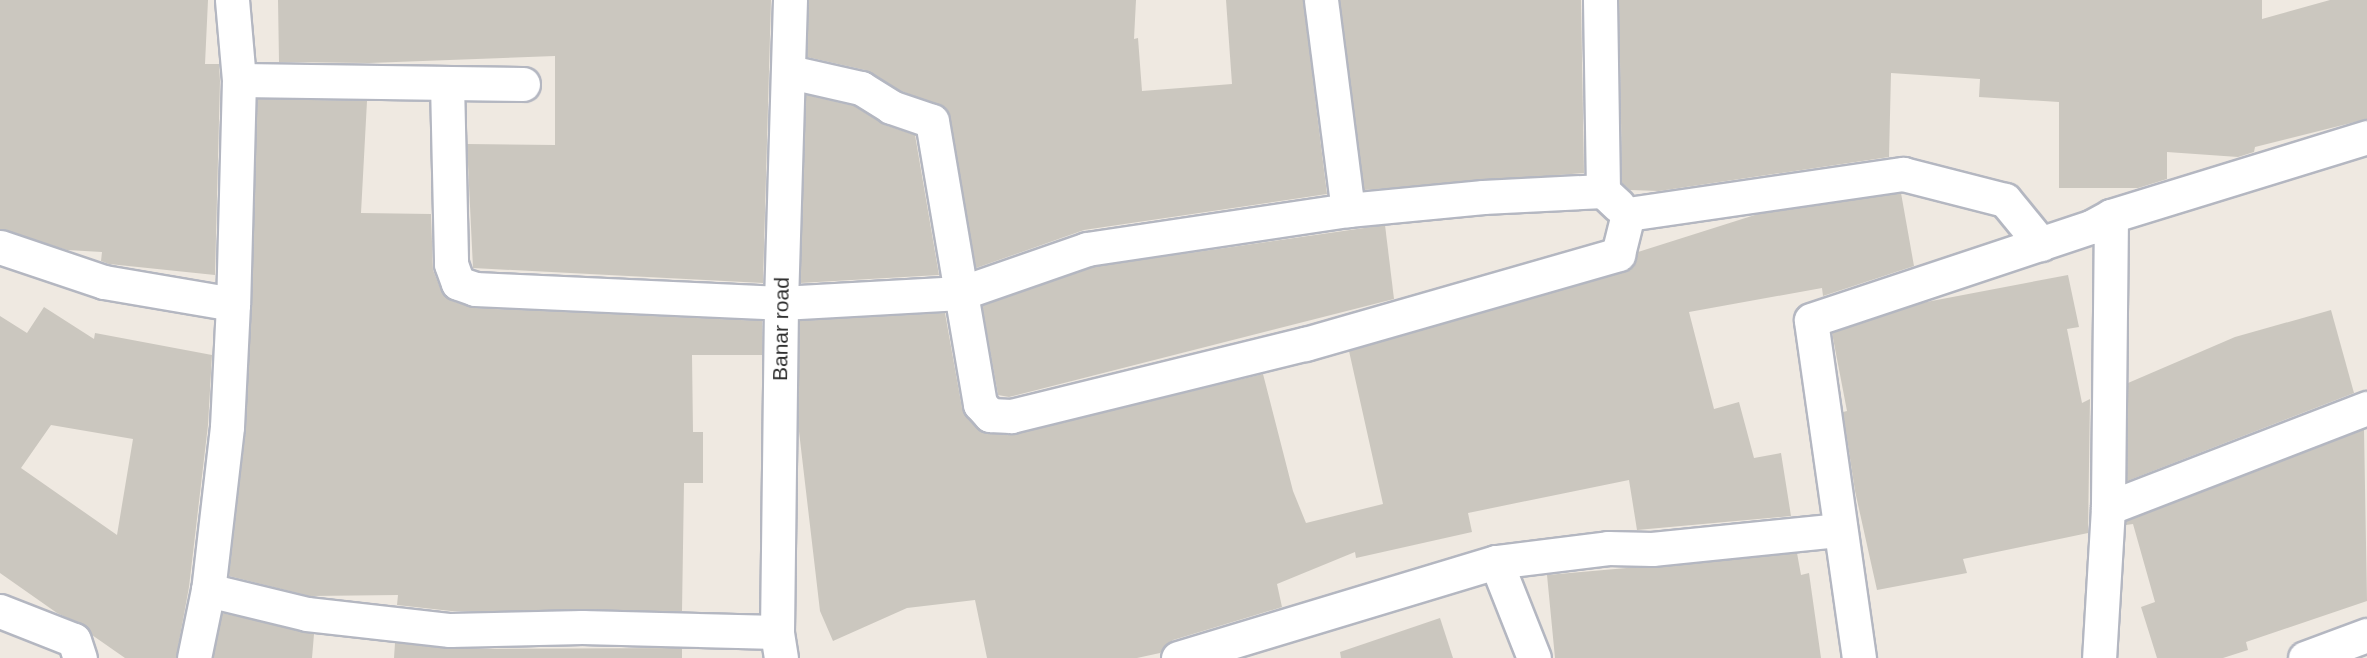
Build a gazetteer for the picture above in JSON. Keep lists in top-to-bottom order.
{
  "streets": {
    "street": ["Banar road"]
  }
}
